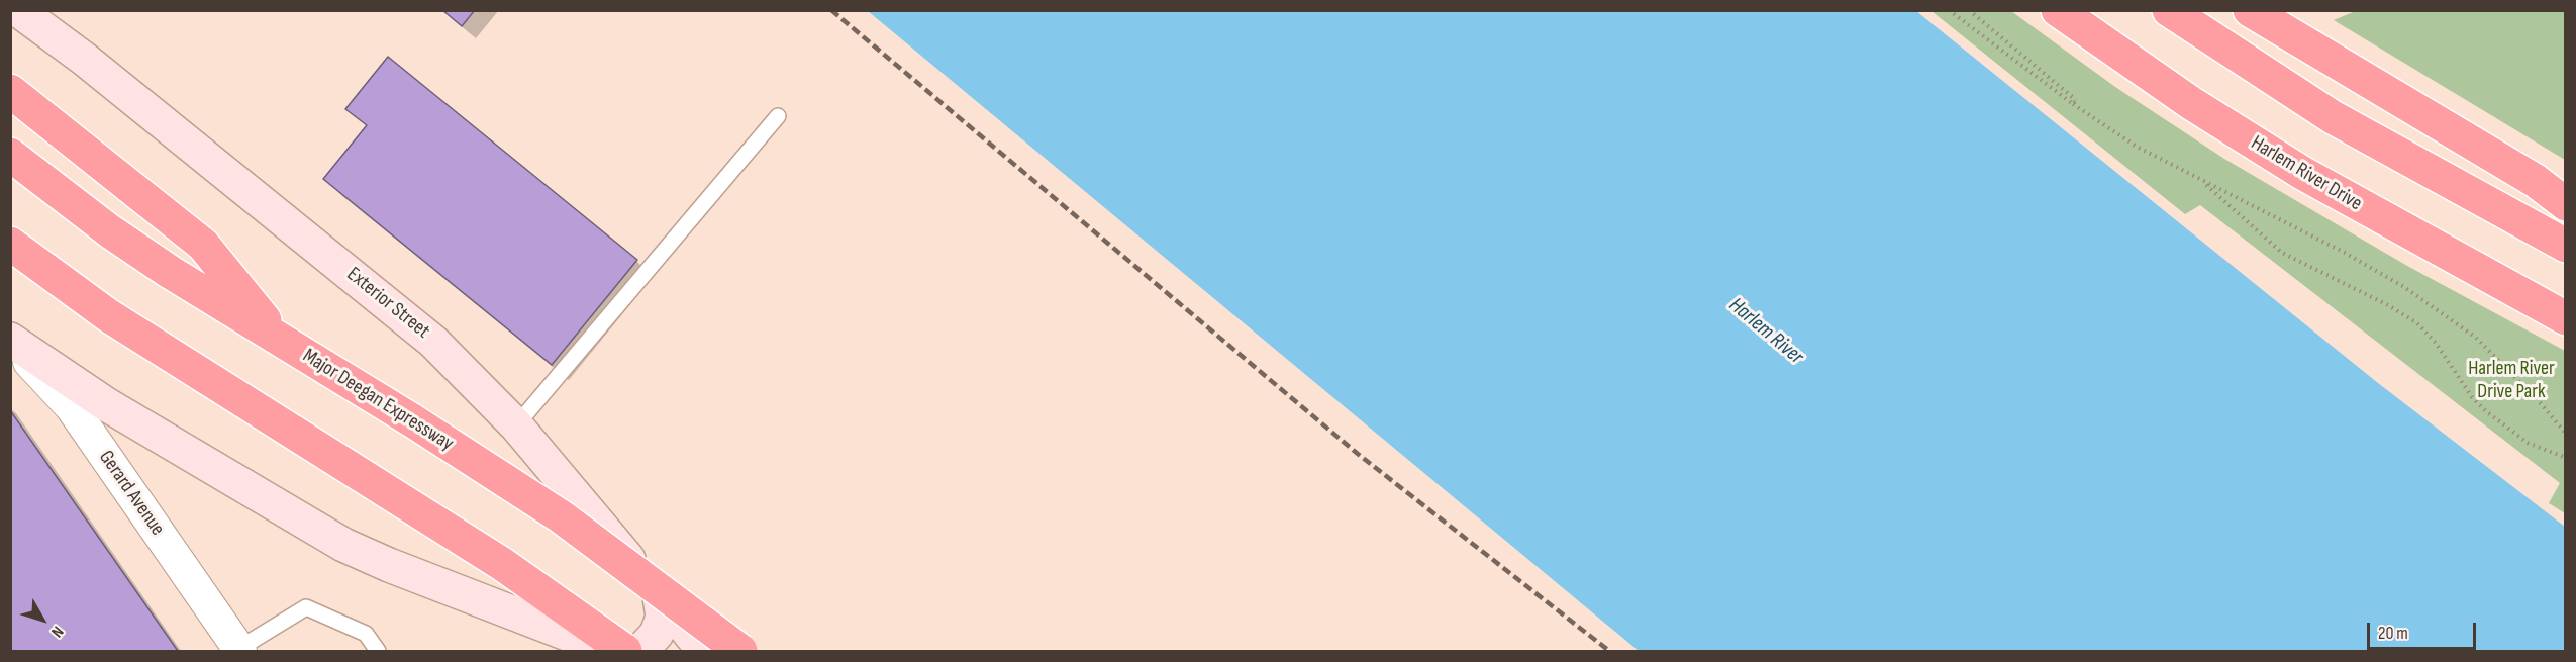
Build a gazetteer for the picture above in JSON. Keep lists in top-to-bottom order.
{
  "streets": {
    "highway": ["Harlem River Drive", "Major Deegan Expressway"],
    "main road": ["Exterior Street"],
    "street": ["Gerard Avenue"]
  },
  "water": ["Harlem River"],
  "parks": ["Harlem River Drive Park"],
  "scale_bar": "20 m",
  "north": "bottom right"
}
